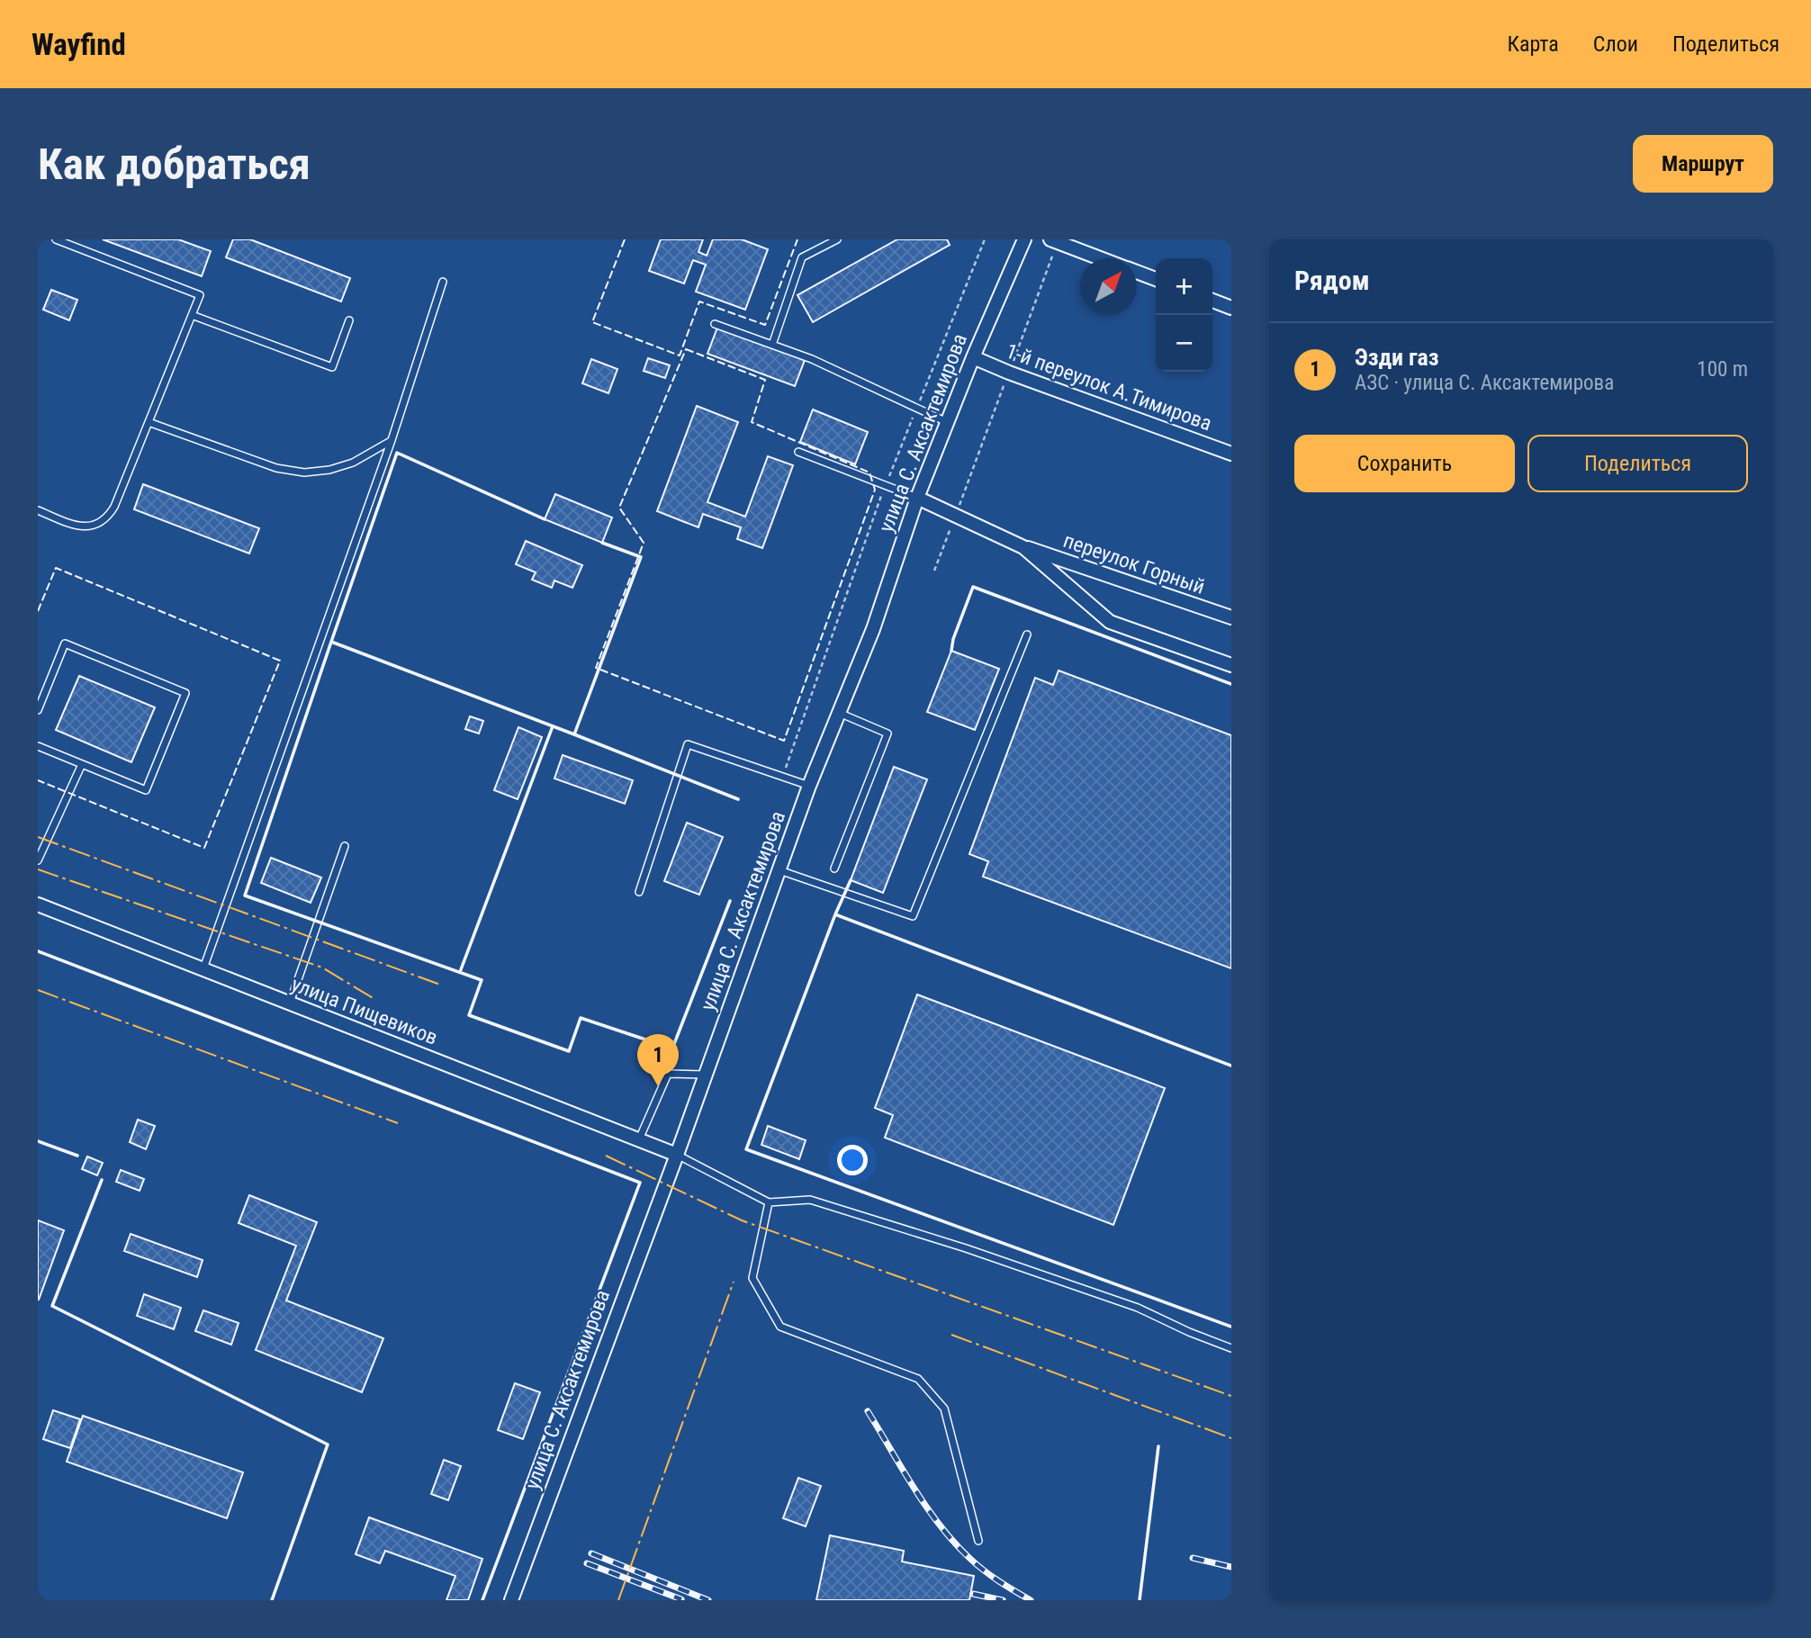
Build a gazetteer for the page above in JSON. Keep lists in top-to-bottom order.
{
  "streets": {
    "street": [
      "1-й переулок А.Тимирова",
      "улица С. Аксактемирова",
      "переулок Горный",
      "улица Пищевиков"
    ]
  },
  "crossings": [
    ["1-й переулок А.Тимирова", "улица С. Аксактемирова"],
    ["улица С. Аксактемирова", "улица Пищевиков"]
  ],
  "north": "top right",
  "page": {
    "header": "Wayfind",
    "nav": ["Карта", "Слои", "Поделиться"],
    "buttons": [
      "Маршрут",
      ["Сохранить", "Поделиться"]
    ],
    "title": "Как добраться",
    "heading": "Рядом",
    "map_buttons": ["+", "−"],
    "list": [
      {
        "mark": "1",
        "name": "Эзди газ",
        "note": "АЗС · улица С. Аксактемирова",
        "value": "100 m"
      }
    ],
    "pins": "1"
  }
}
